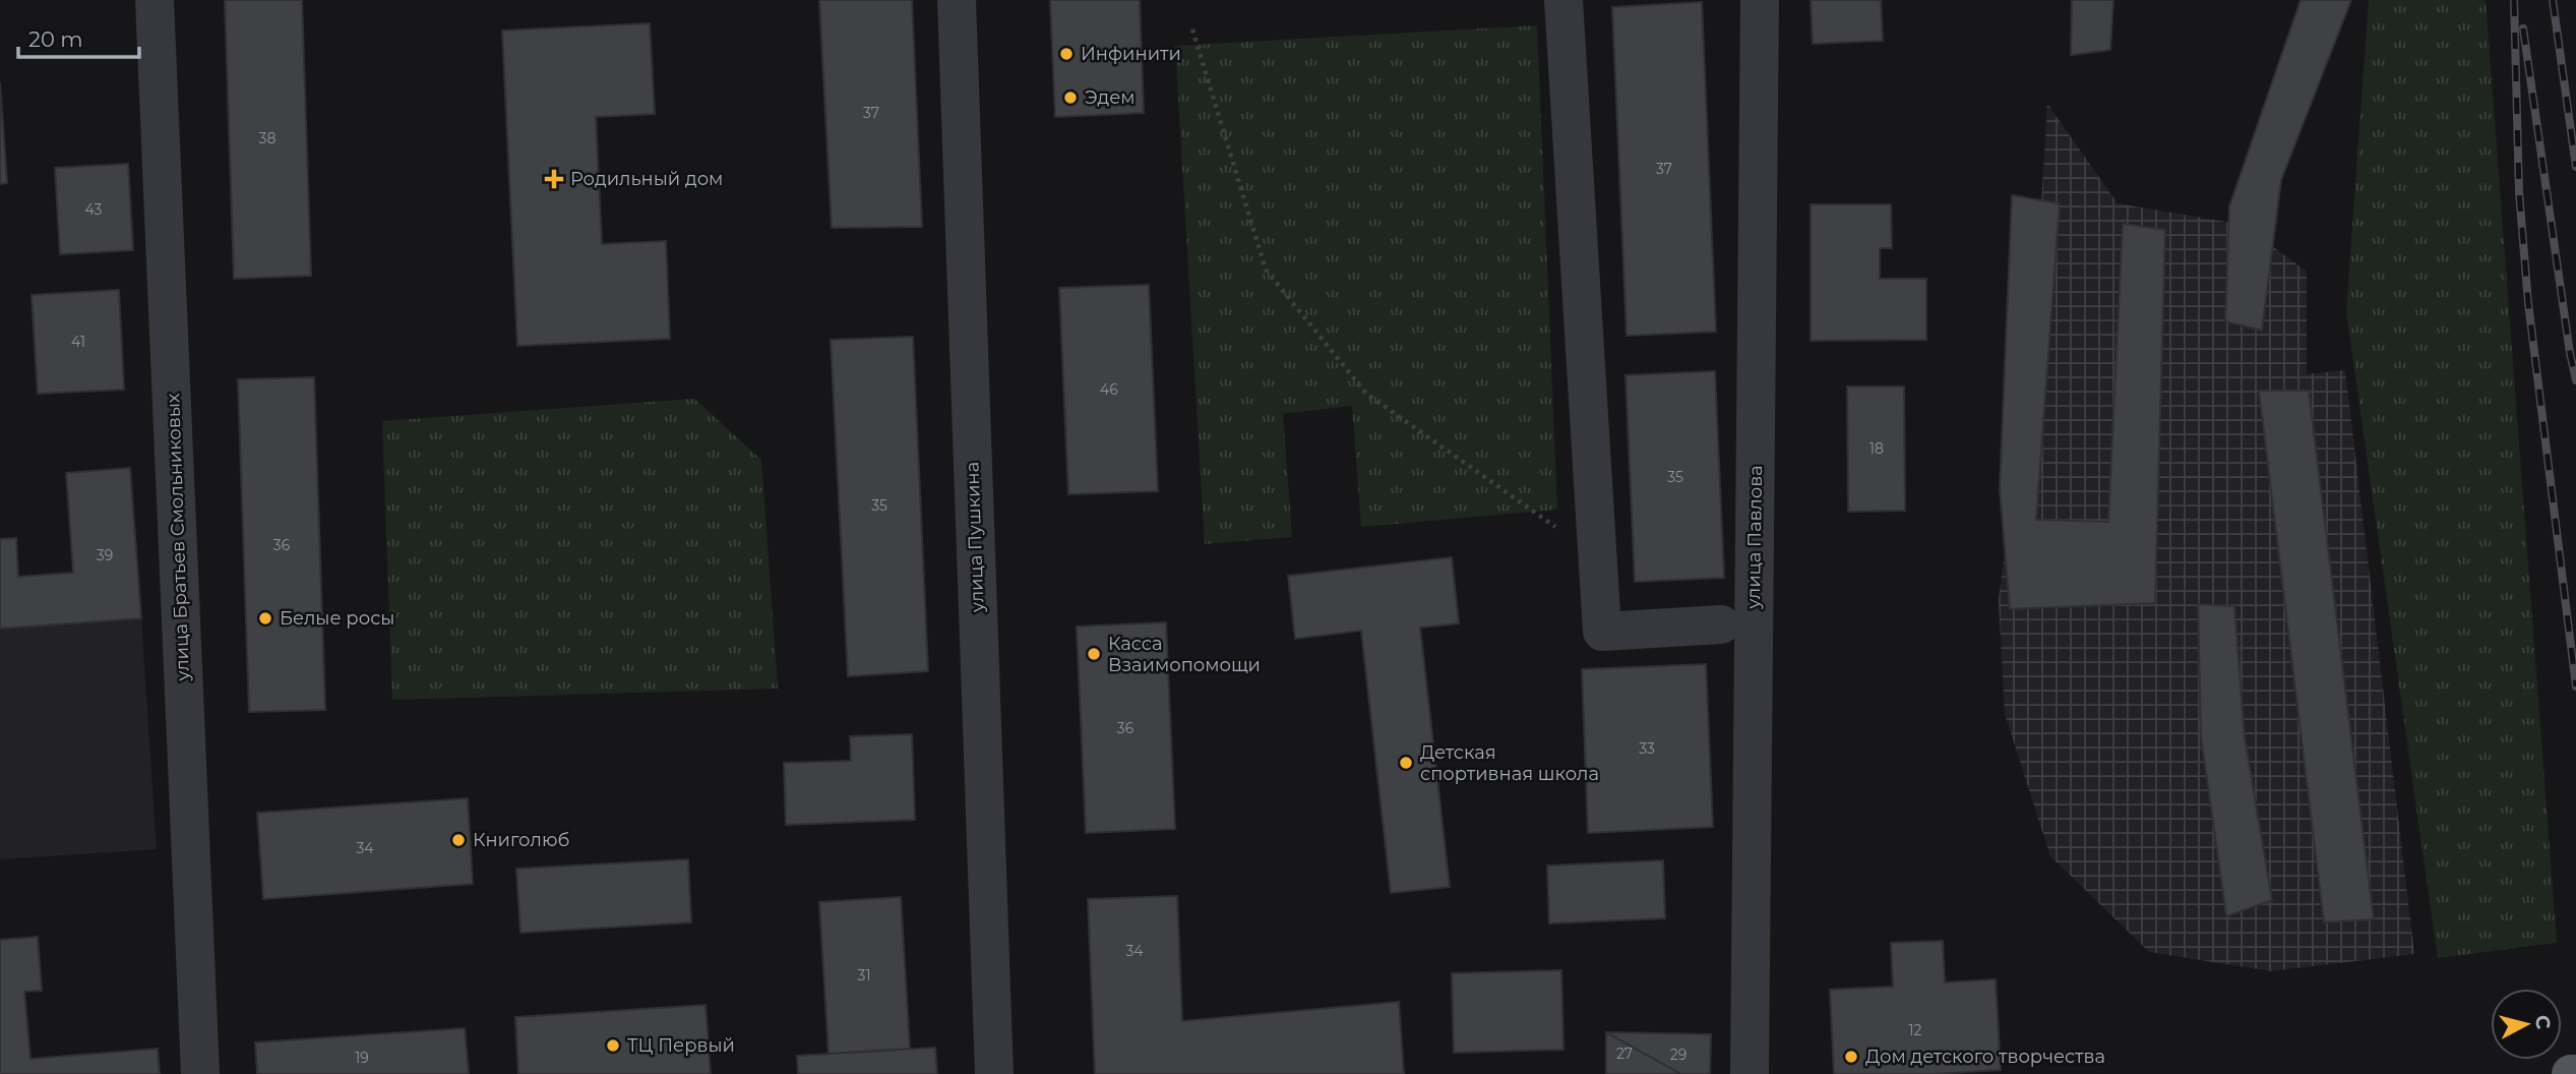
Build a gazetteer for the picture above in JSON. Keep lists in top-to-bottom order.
{
  "streets": {
    "street": ["улица Братьев Смольниковых", "улица Пушкина", "улица Павлова"]
  },
  "places": {
    "other": [
      "Инфинити",
      "Эдем",
      "Белые росы",
      "Касса Взаимопомощи",
      "Детская спортивная школа",
      "Книголюб",
      "ТЦ Первый",
      "Дом детского творчества"
    ],
    "health": ["Родильный дом"]
  },
  "house_numbers": [
    "37",
    "38",
    "37",
    "43",
    "41",
    "46",
    "18",
    "35",
    "35",
    "36",
    "39",
    "36",
    "33",
    "34",
    "34",
    "31",
    "12",
    "27",
    "29",
    "19"
  ],
  "scale_bar": "20 m",
  "north": "right"
}
